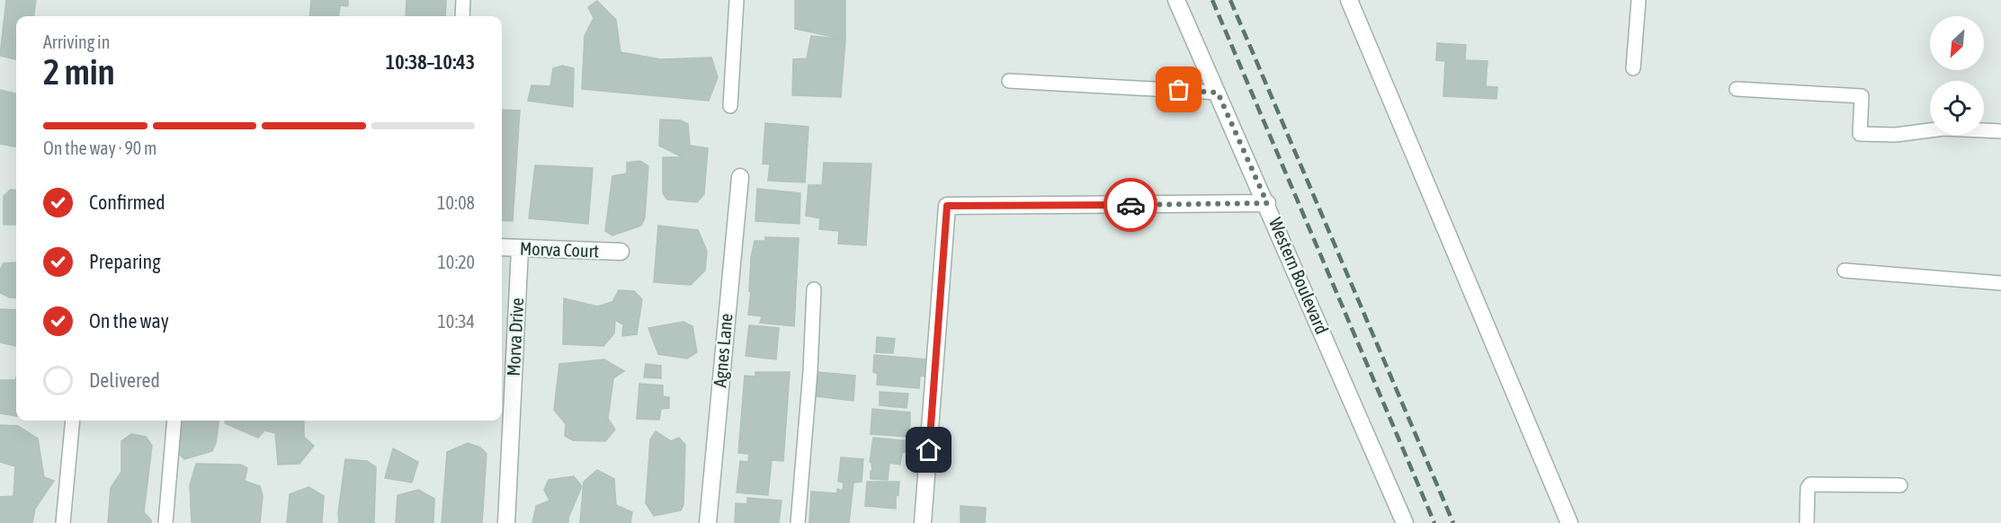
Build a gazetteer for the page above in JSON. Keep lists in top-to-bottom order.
{
  "streets": {
    "street": [
      "Morva Court",
      "Western Boulevard",
      "Morva Drive",
      "Agnes Lane"
    ]
  },
  "crossings": [
    ["Morva Court", "Morva Drive"]
  ],
  "north": "bottom left",
  "page": {
    "heading": ["2 min", "Arriving in", "10:38–10:43"],
    "bar": "On the way · 90 m",
    "list": [
      ["Confirmed", "10:08"],
      ["Preparing", "10:20"],
      ["On the way", "10:34"],
      "Delivered"
    ]
  }
}
